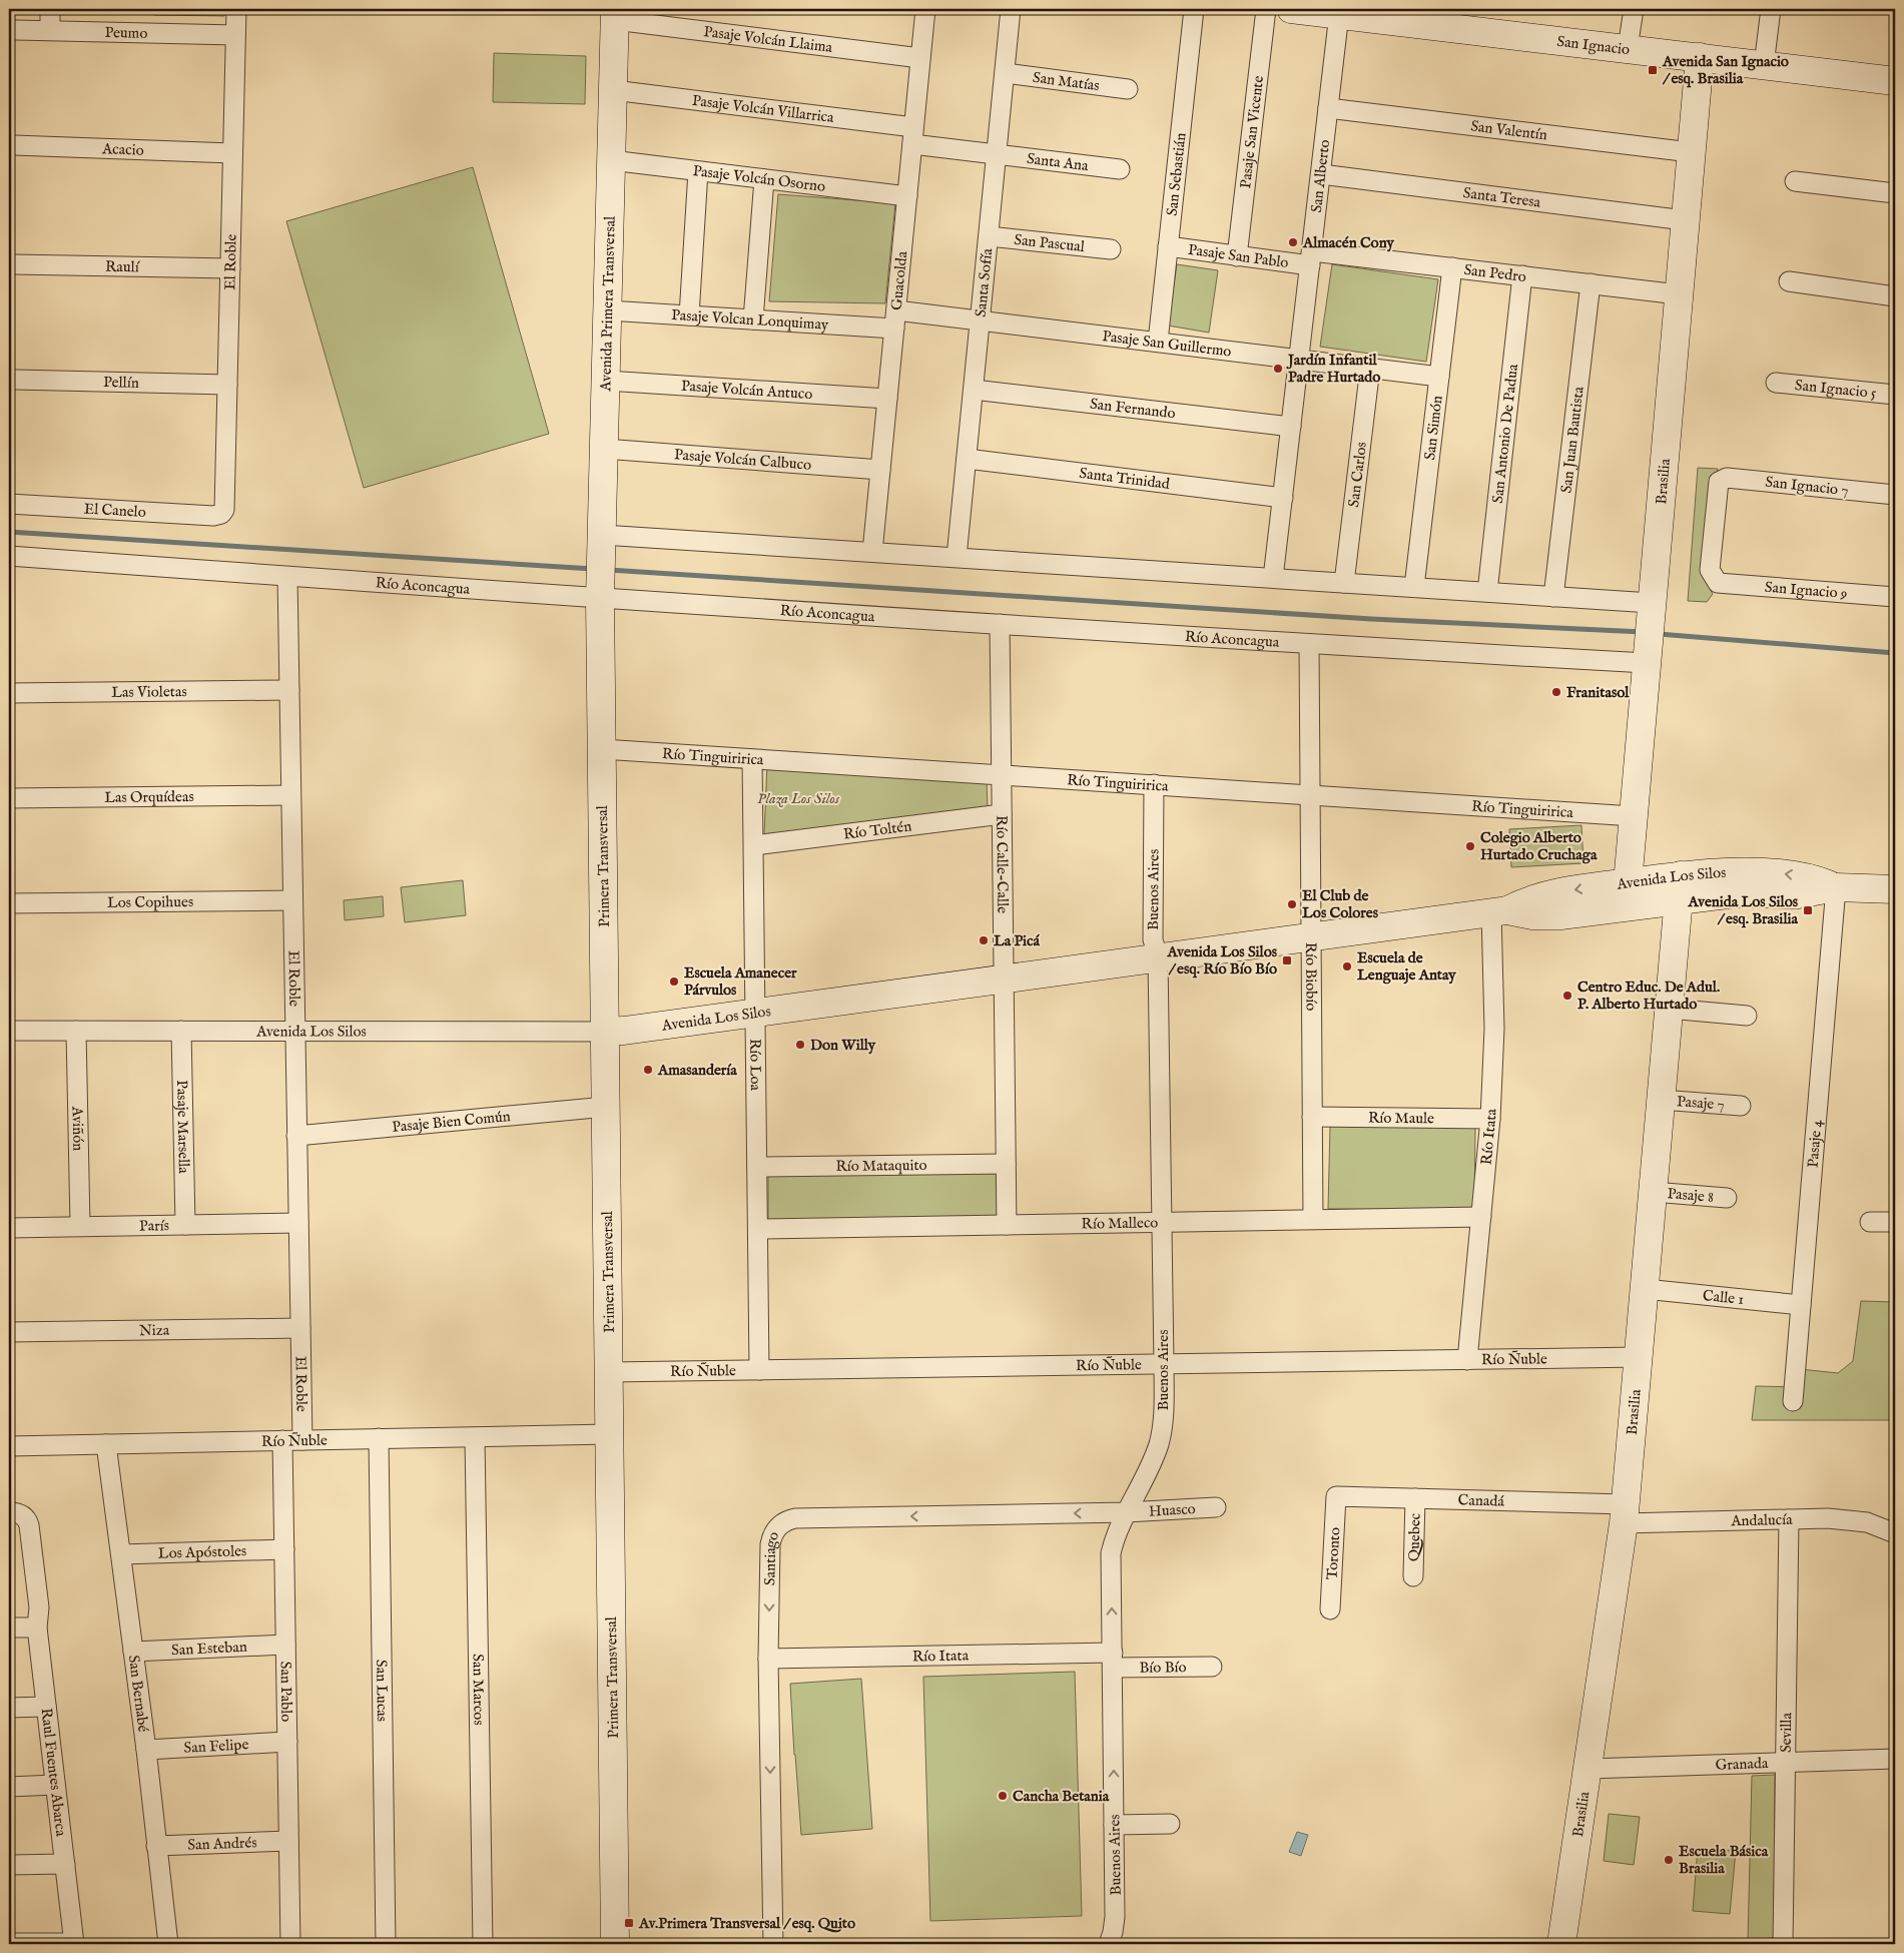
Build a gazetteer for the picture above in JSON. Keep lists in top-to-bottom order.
{
  "streets": {
    "main road": [
      "San Ignacio",
      "Avenida Primera Transversal",
      "Brasilia",
      "Primera Transversal",
      "Avenida Los Silos"
    ],
    "street": [
      "Peumo",
      "Pasaje Volcán Llaima",
      "San Matías",
      "Pasaje Volcán Villarrica",
      "San Valentín",
      "Pasaje San Vicente",
      "Acacio",
      "Santa Ana",
      "San Sebastián",
      "San Alberto",
      "Pasaje Volcán Osorno",
      "Santa Teresa",
      "San Pascual",
      "Pasaje San Pablo",
      "El Roble",
      "Raulí",
      "San Pedro",
      "Guacolda",
      "Santa Sofía",
      "Pasaje Volcan Lonquimay",
      "Pasaje San Guillermo",
      "Pellín",
      "San Ignacio 5",
      "Pasaje Volcán Antuco",
      "San Fernando",
      "San Simón",
      "San Antonio De Padua",
      "San Juan Bautista",
      "Pasaje Volcán Calbuco",
      "San Carlos",
      "Santa Trinidad",
      "San Ignacio 7",
      "El Canelo",
      "Río Aconcagua",
      "San Ignacio 9",
      "Las Violetas",
      "Río Tinguiririca",
      "Las Orquídeas",
      "Río Toltén",
      "Río Calle-Calle",
      "Buenos Aires",
      "Los Copihues",
      "Río Biobío",
      "Río Loa",
      "Pasaje 7",
      "Río Maule",
      "Pasaje Bien Común",
      "Pasaje Marsella",
      "Aviñón",
      "Río Itata",
      "Pasaje 4",
      "Río Mataquito",
      "Pasaje 8",
      "Río Malleco",
      "París",
      "Calle 1",
      "Niza",
      "Río Ñuble",
      "Canadá",
      "Huasco",
      "Andalucía",
      "Quebec",
      "Los Apóstoles",
      "Toronto",
      "Santiago",
      "San Esteban",
      "Bío Bío",
      "San Marcos",
      "San Lucas",
      "San Pablo",
      "San Bernabé",
      "Sevilla",
      "San Felipe",
      "Granada",
      "Raul Fuentes Abarca",
      "San Andrés"
    ]
  },
  "crossings": [
    ["Peumo", "El Roble"],
    ["Pasaje Volcán Llaima", "Guacolda"],
    ["Pasaje Volcán Llaima", "Avenida Primera Transversal"],
    ["San Ignacio", "San Alberto"],
    ["San Ignacio", "Brasilia"],
    ["San Matías", "Santa Sofía"],
    ["Pasaje Volcán Villarrica", "Santa Ana"],
    ["Pasaje Volcán Villarrica", "Guacolda"],
    ["Pasaje Volcán Villarrica", "Santa Sofía"],
    ["Pasaje Volcán Villarrica", "Avenida Primera Transversal"],
    ["San Valentín", "San Alberto"],
    ["San Valentín", "Brasilia"],
    ["Pasaje San Vicente", "Pasaje San Pablo"],
    ["Acacio", "El Roble"],
    ["Santa Ana", "Santa Sofía"],
    ["San Sebastián", "Pasaje San Pablo"],
    ["San Sebastián", "Pasaje San Guillermo"],
    ["San Alberto", "Santa Teresa"],
    ["San Alberto", "Pasaje San Pablo"],
    ["San Alberto", "San Pedro"],
    ["San Alberto", "Pasaje San Guillermo"],
    ["San Alberto", "San Fernando"],
    ["San Alberto", "Santa Trinidad"],
    ["Pasaje Volcán Osorno", "Guacolda"],
    ["Pasaje Volcán Osorno", "Avenida Primera Transversal"],
    ["Santa Teresa", "Brasilia"],
    ["San Pascual", "Santa Sofía"],
    ["Pasaje San Pablo", "San Pedro"],
    ["El Roble", "Raulí"],
    ["El Roble", "Pellín"],
    ["El Roble", "El Canelo"],
    ["El Roble", "Río Aconcagua"],
    ["El Roble", "Las Violetas"],
    ["El Roble", "Las Orquídeas"],
    ["El Roble", "Avenida Los Silos"],
    ["El Roble", "Los Copihues"],
    ["El Roble", "Pasaje Bien Común"],
    ["El Roble", "París"],
    ["El Roble", "Niza"],
    ["El Roble", "Río Ñuble"],
    ["San Pedro", "San Simón"],
    ["San Pedro", "San Antonio De Padua"],
    ["San Pedro", "San Juan Bautista"],
    ["San Pedro", "Brasilia"],
    ["Guacolda", "Pasaje Volcan Lonquimay"],
    ["Guacolda", "Pasaje San Guillermo"],
    ["Guacolda", "Pasaje Volcán Antuco"],
    ["Guacolda", "Pasaje Volcán Calbuco"],
    ["Santa Sofía", "Pasaje San Guillermo"],
    ["Santa Sofía", "San Fernando"],
    ["Santa Sofía", "Santa Trinidad"],
    ["Avenida Primera Transversal", "Pasaje Volcan Lonquimay"],
    ["Avenida Primera Transversal", "Pasaje Volcán Antuco"],
    ["Avenida Primera Transversal", "Pasaje Volcán Calbuco"],
    ["Avenida Primera Transversal", "Río Aconcagua"],
    ["Avenida Primera Transversal", "Primera Transversal"],
    ["Pasaje Volcan Lonquimay", "Pasaje San Guillermo"],
    ["Pasaje San Guillermo", "San Simón"],
    ["Pasaje San Guillermo", "San Carlos"],
    ["Brasilia", "Río Aconcagua"],
    ["Brasilia", "Río Tinguiririca"],
    ["Brasilia", "Avenida Los Silos"],
    ["Brasilia", "Pasaje 7"],
    ["Brasilia", "Pasaje 8"],
    ["Brasilia", "Calle 1"],
    ["Brasilia", "Río Ñuble"],
    ["Brasilia", "Canadá"],
    ["Brasilia", "Andalucía"],
    ["Brasilia", "Granada"],
    ["San Ignacio 7", "San Ignacio 9"],
    ["Río Aconcagua", "Río Calle-Calle"],
    ["Río Aconcagua", "Primera Transversal"],
    ["Río Aconcagua", "Río Biobío"],
    ["Río Tinguiririca", "Río Calle-Calle"],
    ["Río Tinguiririca", "Primera Transversal"],
    ["Río Tinguiririca", "Buenos Aires"],
    ["Río Tinguiririca", "Río Biobío"],
    ["Río Tinguiririca", "Río Loa"],
    ["Río Toltén", "Río Calle-Calle"],
    ["Río Toltén", "Río Loa"],
    ["Río Calle-Calle", "Avenida Los Silos"],
    ["Río Calle-Calle", "Río Mataquito"],
    ["Río Calle-Calle", "Río Malleco"],
    ["Primera Transversal", "Avenida Los Silos"],
    ["Primera Transversal", "Pasaje Bien Común"],
    ["Primera Transversal", "Río Ñuble"],
    ["Avenida Los Silos", "Buenos Aires"],
    ["Avenida Los Silos", "Río Biobío"],
    ["Avenida Los Silos", "Río Loa"],
    ["Avenida Los Silos", "Pasaje Marsella"],
    ["Avenida Los Silos", "Aviñón"],
    ["Avenida Los Silos", "Río Itata"],
    ["Avenida Los Silos", "Pasaje 4"],
    ["Buenos Aires", "Río Itata"],
    ["Buenos Aires", "Río Malleco"],
    ["Buenos Aires", "Río Ñuble"],
    ["Buenos Aires", "Huasco"],
    ["Buenos Aires", "Santiago"],
    ["Buenos Aires", "Bío Bío"],
    ["Río Biobío", "Río Maule"],
    ["Río Biobío", "Río Malleco"],
    ["Río Loa", "Río Mataquito"],
    ["Río Loa", "Río Malleco"],
    ["Río Loa", "Río Ñuble"],
    ["Río Maule", "Río Itata"],
    ["Pasaje Marsella", "París"],
    ["Aviñón", "París"],
    ["Río Itata", "Río Malleco"],
    ["Río Itata", "Río Ñuble"],
    ["Río Itata", "Santiago"],
    ["Río Itata", "Bío Bío"],
    ["Pasaje 4", "Calle 1"],
    ["Río Ñuble", "San Marcos"],
    ["Río Ñuble", "San Lucas"],
    ["Río Ñuble", "San Pablo"],
    ["Río Ñuble", "San Bernabé"],
    ["Canadá", "Andalucía"],
    ["Canadá", "Quebec"],
    ["Canadá", "Toronto"],
    ["Huasco", "Santiago"],
    ["Andalucía", "Sevilla"],
    ["Los Apóstoles", "San Pablo"],
    ["Los Apóstoles", "San Bernabé"],
    ["San Esteban", "San Pablo"],
    ["San Esteban", "San Bernabé"],
    ["San Pablo", "San Felipe"],
    ["San Pablo", "San Andrés"],
    ["San Bernabé", "San Felipe"],
    ["San Bernabé", "San Andrés"],
    ["Sevilla", "Granada"]
  ],
  "parks": ["Plaza Los Silos"],
  "places": {
    "transit": [
      "Avenida San Ignacio / esq. Brasilia",
      "Avenida Los Silos / esq. Brasilia",
      "Avenida Los Silos / esq. Río Bío Bío",
      "Av.Primera Transversal / esq. Quito"
    ],
    "other": [
      "Almacén Cony",
      "Jardín Infantil Padre Hurtado",
      "Franitasol",
      "Colegio Alberto Hurtado Cruchaga",
      "El Club de Los Colores",
      "La Picá",
      "Escuela de Lenguaje Antay",
      "Escuela Amanecer Párvulos",
      "Centro Educ. De Adul. P. Alberto Hurtado",
      "Don Willy",
      "Amasandería",
      "Cancha Betania",
      "Escuela Básica Brasilia"
    ]
  }
}
